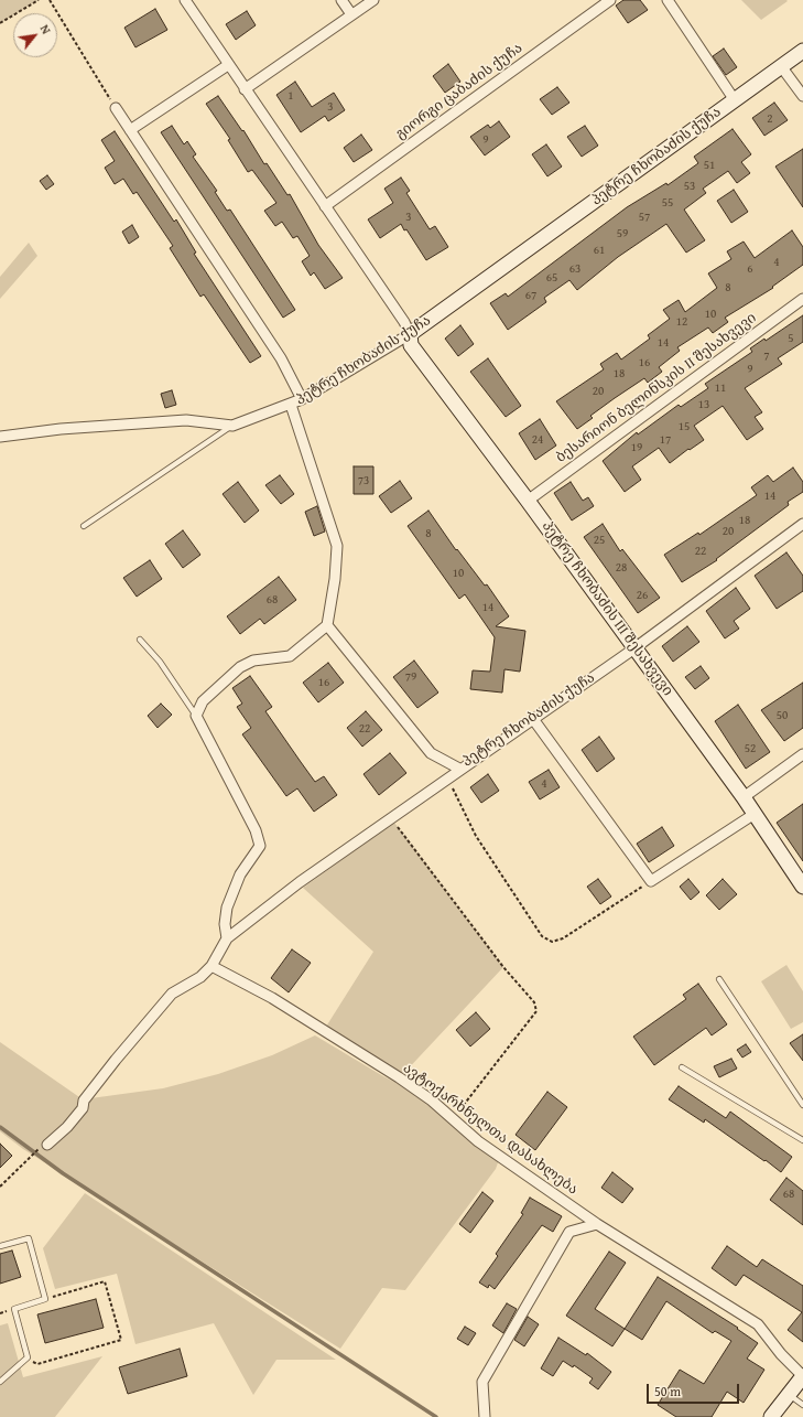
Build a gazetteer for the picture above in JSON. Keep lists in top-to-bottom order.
{
  "streets": {
    "street": [
      "გიორგი ცაბაძის ქუჩა",
      "პეტრე ჩხობაძის ქუჩა",
      "ბესარიონ ბელინსკის II შესახვევი",
      "პეტრე ჩხობაძის III შესახვევი",
      "ავტოქარხნელთა დასახლება"
    ]
  },
  "crossings": [
    ["პეტრე ჩხობაძის ქუჩა", "პეტრე ჩხობაძის III შესახვევი"],
    ["ბესარიონ ბელინსკის II შესახვევი", "პეტრე ჩხობაძის III შესახვევი"]
  ],
  "house_numbers": [
    "1",
    "3",
    "2",
    "9",
    "51",
    "53",
    "55",
    "3",
    "57",
    "59",
    "61",
    "4",
    "63",
    "6",
    "65",
    "8",
    "67",
    "10",
    "12",
    "5",
    "14",
    "7",
    "16",
    "9",
    "18",
    "11",
    "20",
    "13",
    "15",
    "24",
    "17",
    "19",
    "73",
    "14",
    "18",
    "20",
    "8",
    "25",
    "22",
    "28",
    "10",
    "26",
    "68",
    "14",
    "79",
    "16",
    "50",
    "22",
    "52",
    "4",
    "68"
  ],
  "scale_bar": "50 m",
  "north": "top right"
}
